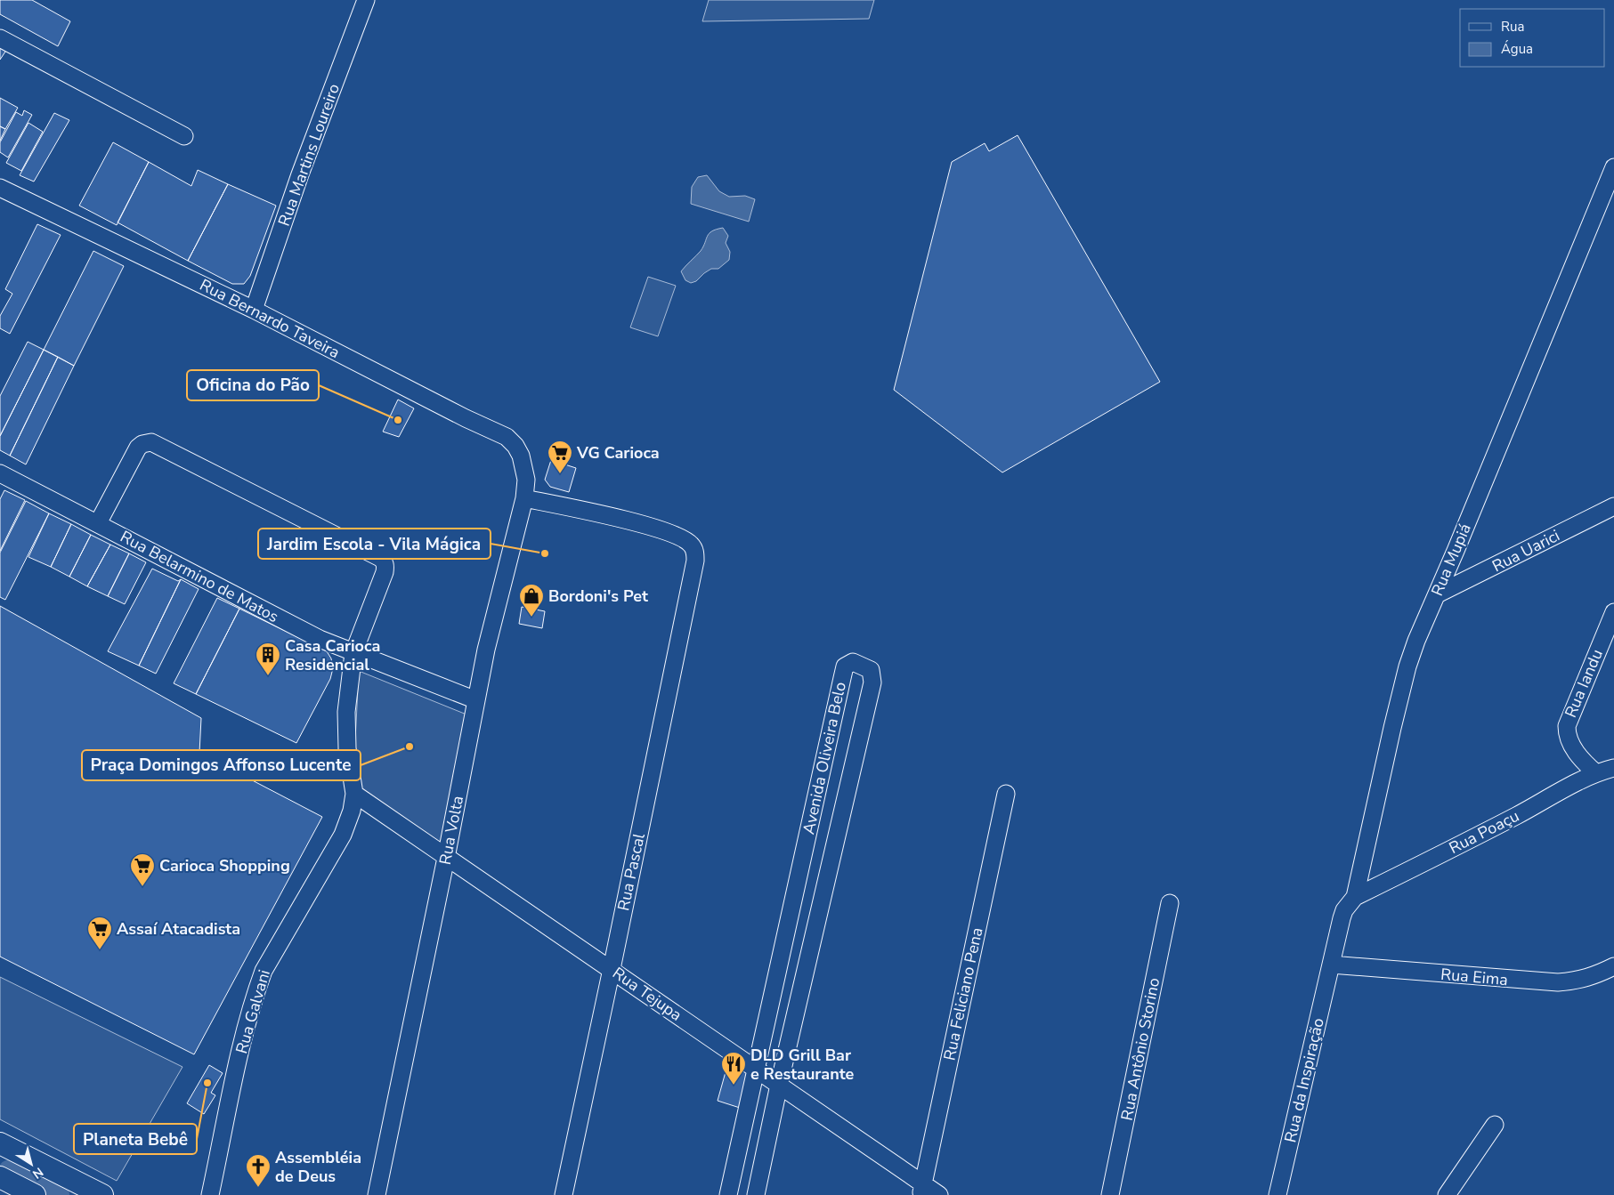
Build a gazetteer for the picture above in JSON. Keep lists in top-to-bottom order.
{
  "streets": {
    "street": [
      "Rua Martins Loureiro",
      "Rua Bernardo Taveira",
      "Rua Uarici",
      "Rua Mupiá",
      "Rua Belarmino de Matos",
      "Rua Iandu",
      "Avenida Oliveira Belo",
      "Rua Volta",
      "Rua Poaçu",
      "Rua Pascal",
      "Rua Eima",
      "Rua Tejupa",
      "Rua Feliciano Pena",
      "Rua Galvani",
      "Rua Antônio Storino",
      "Rua da Inspiração"
    ]
  },
  "crossings": [
    ["Rua Martins Loureiro", "Rua Bernardo Taveira"],
    ["Rua Bernardo Taveira", "Rua Volta"],
    ["Rua Uarici", "Rua Mupiá"],
    ["Rua Mupiá", "Rua Poaçu"],
    ["Rua Mupiá", "Rua Eima"],
    ["Rua Mupiá", "Rua da Inspiração"],
    ["Rua Belarmino de Matos", "Rua Volta"],
    ["Rua Iandu", "Rua Poaçu"],
    ["Avenida Oliveira Belo", "Rua Tejupa"],
    ["Rua Volta", "Rua Pascal"],
    ["Rua Volta", "Rua Tejupa"],
    ["Rua Pascal", "Rua Tejupa"],
    ["Rua Eima", "Rua da Inspiração"],
    ["Rua Tejupa", "Rua Feliciano Pena"],
    ["Rua Tejupa", "Rua Galvani"]
  ],
  "places": {
    "other": [
      "Oficina do Pão",
      "Jardim Escola - Vila Mágica",
      "Praça Domingos Affonso Lucente",
      "Planeta Bebê"
    ],
    "supermarket": ["VG Carioca", "Carioca Shopping", "Assaí Atacadista"],
    "shop": ["Bordoni's Pet"],
    "building": ["Casa Carioca Residencial"],
    "restaurant": ["DLD Grill Bar e Restaurante"],
    "church": ["Assembléia de Deus"]
  },
  "legend": ["Rua", "Água"],
  "north": "bottom right"
}
